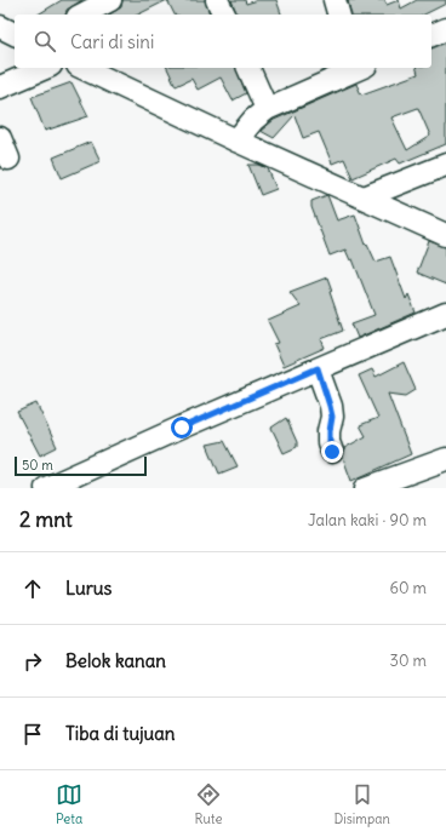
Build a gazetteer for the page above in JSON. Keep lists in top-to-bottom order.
{
  "scale_bar": "50 m",
  "page": {
    "search": "Cari di sini",
    "scale": "50 m",
    "heading": ["2 mnt", "Jalan kaki · 90 m"],
    "list": [
      ["Lurus", "60 m"],
      ["Belok kanan", "30 m"],
      "Tiba di tujuan"
    ],
    "nav": ["Peta", "Rute", "Disimpan"]
  }
}
